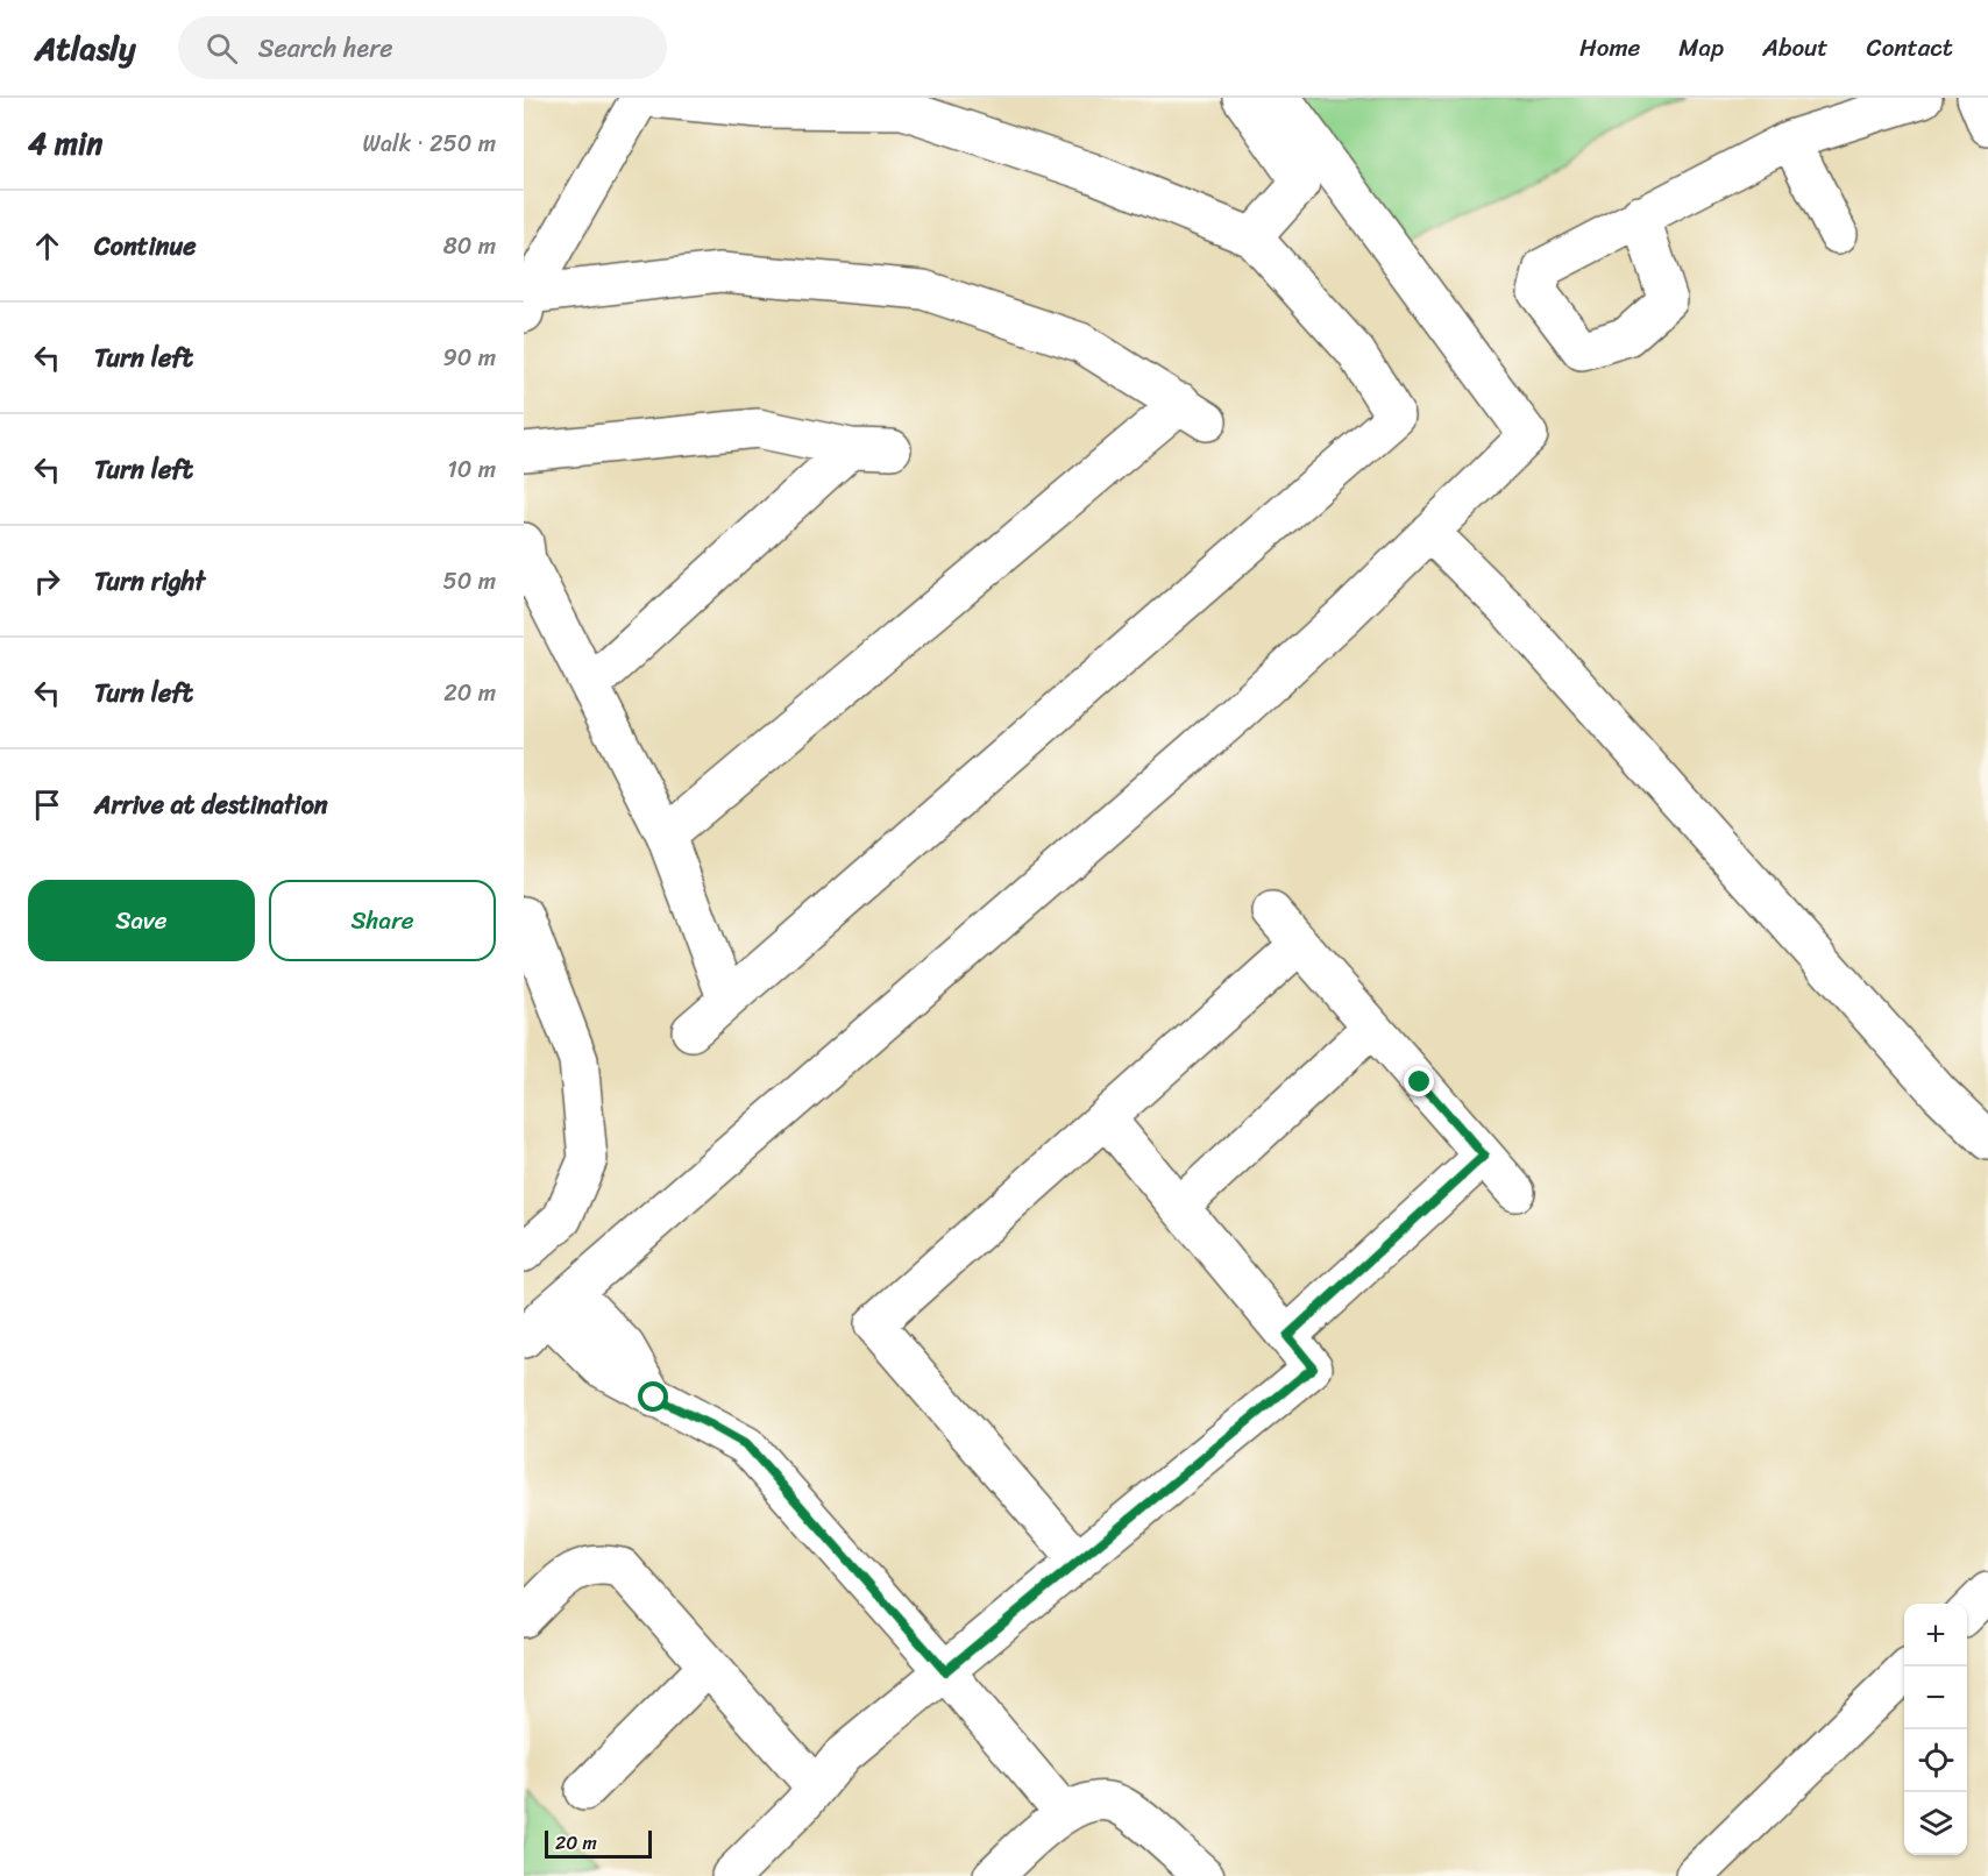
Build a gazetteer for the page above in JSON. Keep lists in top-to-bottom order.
{
  "scale_bar": "20 m",
  "page": {
    "header": "Atlasly",
    "search": "Search here",
    "nav": [
      "Home",
      "Map",
      "About",
      "Contact"
    ],
    "heading": ["4 min", "Walk · 250 m"],
    "list": [
      ["Continue", "80 m"],
      ["Turn left", "90 m"],
      ["Turn left", "10 m"],
      ["Turn right", "50 m"],
      ["Turn left", "20 m"],
      "Arrive at destination"
    ],
    "buttons": ["Save", "Share"],
    "map_buttons": ["+", "−"],
    "scale": "20 m"
  }
}
